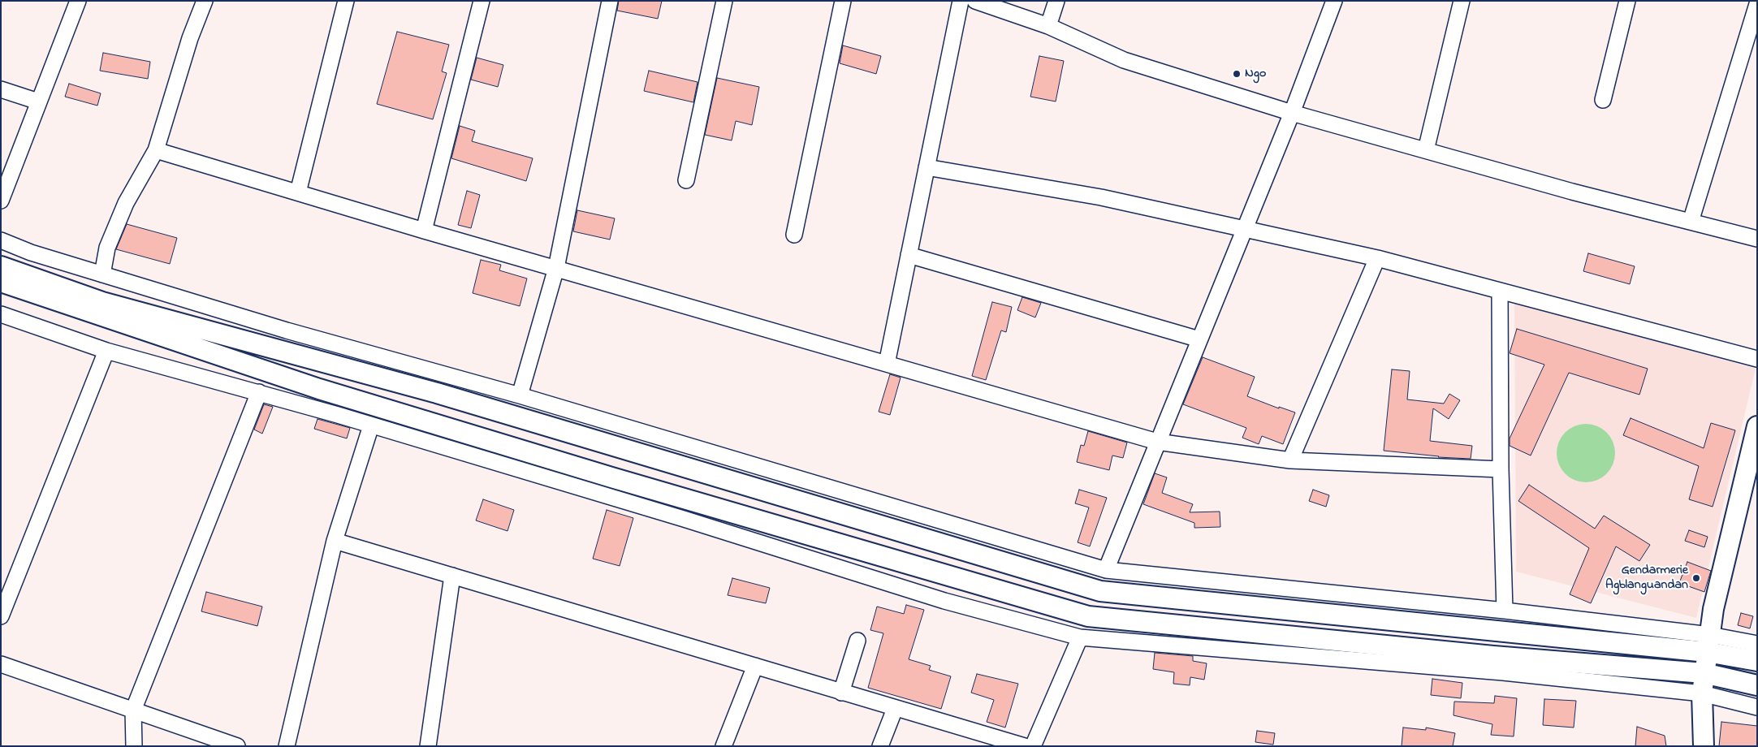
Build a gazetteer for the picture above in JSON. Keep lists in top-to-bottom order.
{
  "places": ["Ngo", "Gendarmerie Agblanguandan"]
}
